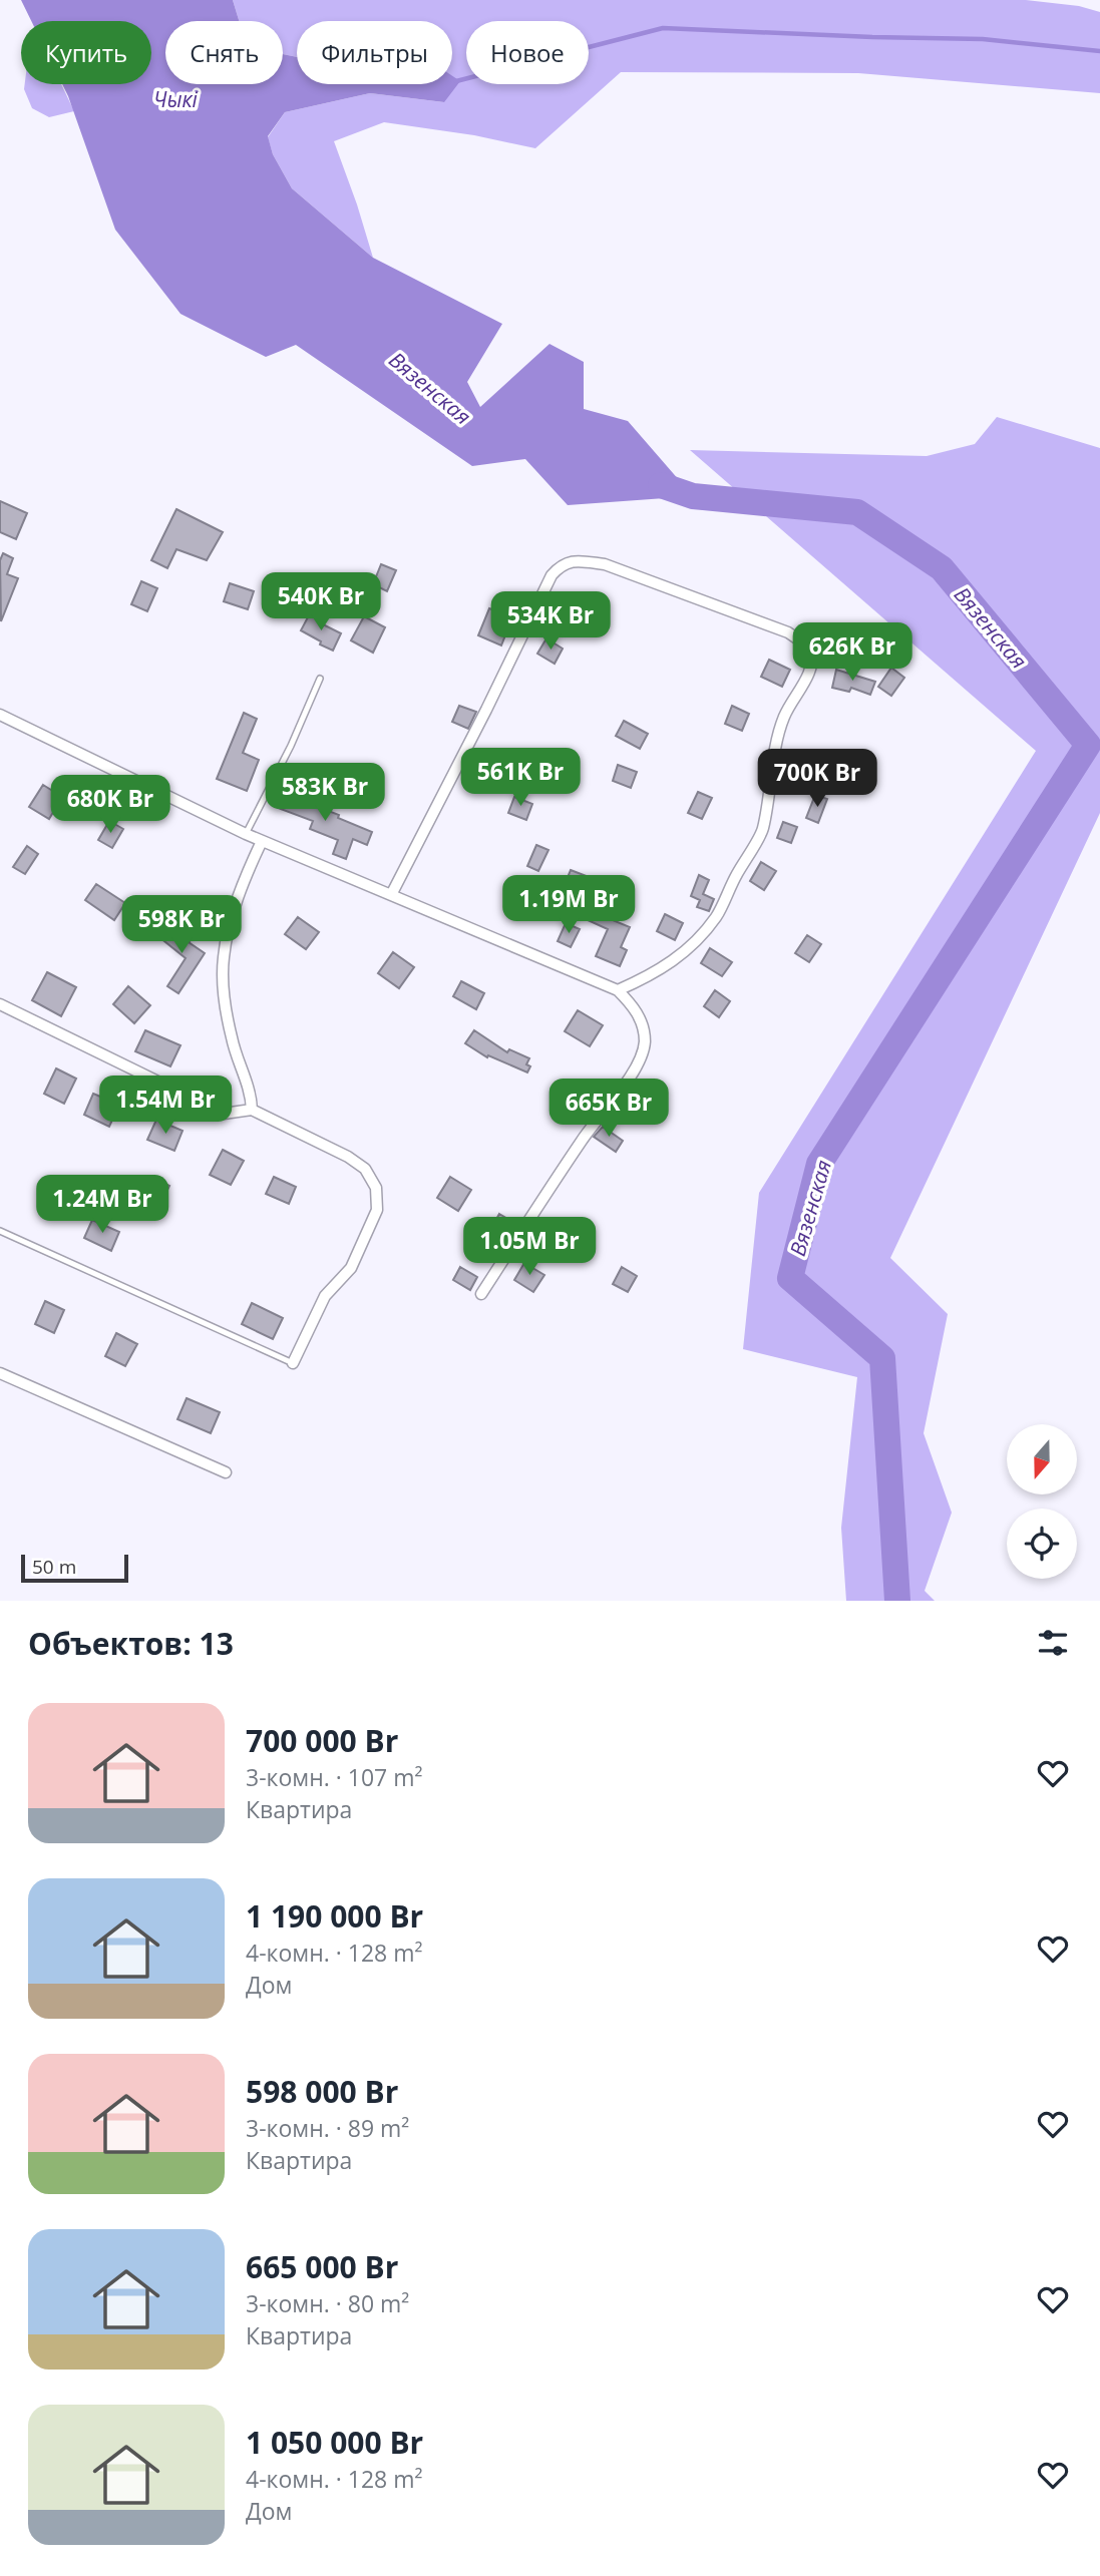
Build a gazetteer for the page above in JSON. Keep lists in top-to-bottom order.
{
  "water": ["Чыкі", "Вязенская"],
  "scale_bar": "50 m",
  "north": "bottom",
  "page": {
    "chip": [
      "Купить",
      "Снять",
      "Фильтры",
      "Новое"
    ],
    "price": [
      "540K Br",
      "534K Br",
      "626K Br",
      "561K Br",
      "700K Br",
      "583K Br",
      "680K Br",
      "1.19M Br",
      "598K Br",
      "1.54M Br",
      "665K Br",
      "1.24M Br",
      "1.05M Br"
    ],
    "scale": "50 m",
    "heading": "Объектов: 13",
    "list": [
      {
        "name": "700 000 Br",
        "note": "3-комн. · 107 m² · Квартира"
      },
      {
        "name": "1 190 000 Br",
        "note": "4-комн. · 128 m² · Дом"
      },
      {
        "name": "598 000 Br",
        "note": "3-комн. · 89 m² · Квартира"
      },
      {
        "name": "665 000 Br",
        "note": "3-комн. · 80 m² · Квартира"
      },
      {
        "name": "1 050 000 Br",
        "note": "4-комн. · 128 m² · Дом"
      }
    ]
  }
}
